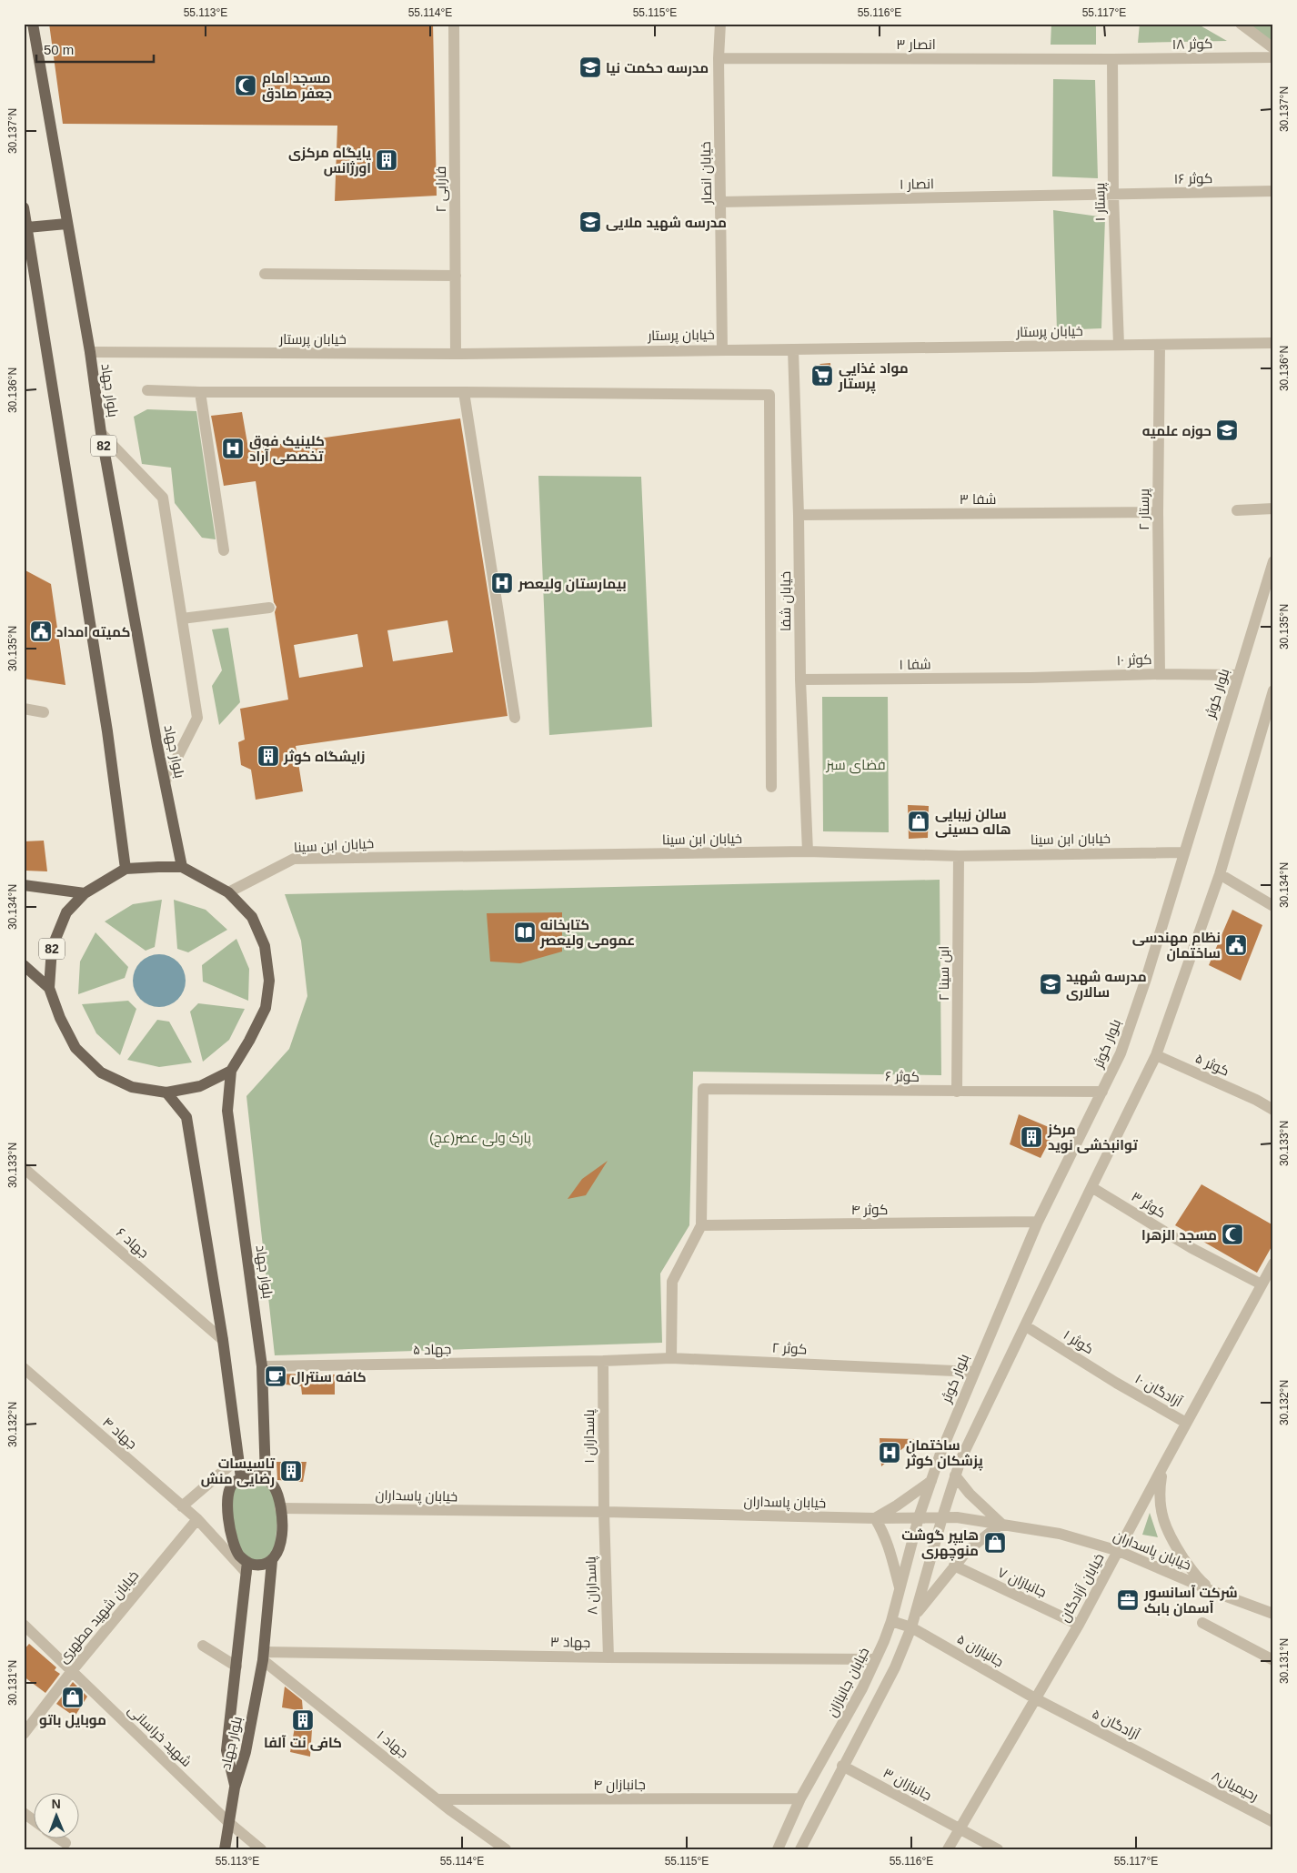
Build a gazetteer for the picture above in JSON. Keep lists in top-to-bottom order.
{
  "streets": {
    "main road": ["بلوار جهاد", "82"],
    "street": [
      "انصار ۳",
      "کوثر ۱۸",
      "خیابان انصار",
      "کوثر ۱۶",
      "انصار ۱",
      "فارابی ۲",
      "پرستار ۱",
      "خیابان پرستار",
      "شفا ۳",
      "پرستار ۲",
      "خیابان شفا",
      "کوثر ۱۰",
      "شفا ۱",
      "بلوار کوثر",
      "خیابان ابن سینا",
      "ابن سینا ۲",
      "کوثر ۵",
      "کوثر ۶",
      "کوثر ۳",
      "کوثر ۴",
      "جهاد ۶",
      "کوثر ۱",
      "کوثر ۲",
      "جهاد ۵",
      "آزادگان ۱۰",
      "جهاد ۴",
      "پاسداران ۱",
      "خیابان پاسداران",
      "جانبازان ۷",
      "پاسداران ۸",
      "خیابان آزادگان",
      "خیابان شهید مطهری",
      "جهاد ۳",
      "جانبازان ۵",
      "خیابان جانبازان",
      "آزادگان ۵",
      "شهید خراسانی",
      "جهاد ۱",
      "جانبازان ۴",
      "جانبازان ۳",
      "رحیمیان۸"
    ]
  },
  "crossings": [
    ["انصار ۳", "کوثر ۱۸"],
    ["انصار ۳", "خیابان انصار"],
    ["انصار ۳", "پرستار ۱"],
    ["کوثر ۱۸", "پرستار ۱"],
    ["خیابان انصار", "انصار ۱"],
    ["خیابان انصار", "خیابان پرستار"],
    ["کوثر ۱۶", "انصار ۱"],
    ["کوثر ۱۶", "پرستار ۱"],
    ["انصار ۱", "پرستار ۱"],
    ["فارابی ۲", "خیابان پرستار"],
    ["پرستار ۱", "خیابان پرستار"],
    ["خیابان پرستار", "بلوار جهاد"],
    ["خیابان پرستار", "پرستار ۲"],
    ["خیابان پرستار", "خیابان شفا"],
    ["بلوار جهاد", "82"],
    ["بلوار جهاد", "جهاد ۵"],
    ["بلوار جهاد", "جهاد ۴"],
    ["بلوار جهاد", "خیابان پاسداران"],
    ["بلوار جهاد", "جهاد ۳"],
    ["بلوار جهاد", "جهاد ۱"],
    ["شفا ۳", "پرستار ۲"],
    ["شفا ۳", "خیابان شفا"],
    ["پرستار ۲", "کوثر ۱۰"],
    ["خیابان شفا", "شفا ۱"],
    ["خیابان شفا", "خیابان ابن سینا"],
    ["کوثر ۱۰", "شفا ۱"],
    ["کوثر ۱۰", "بلوار کوثر"],
    ["بلوار کوثر", "خیابان ابن سینا"],
    ["بلوار کوثر", "کوثر ۶"],
    ["بلوار کوثر", "کوثر ۴"],
    ["بلوار کوثر", "کوثر ۲"],
    ["بلوار کوثر", "خیابان پاسداران"],
    ["بلوار کوثر", "خیابان جانبازان"],
    ["خیابان ابن سینا", "ابن سینا ۲"],
    ["ابن سینا ۲", "کوثر ۶"],
    ["کوثر ۶", "کوثر ۴"],
    ["کوثر ۳", "خیابان آزادگان"],
    ["کوثر ۱", "آزادگان ۱۰"],
    ["کوثر ۲", "جهاد ۵"],
    ["کوثر ۲", "پاسداران ۱"],
    ["جهاد ۵", "پاسداران ۱"],
    ["آزادگان ۱۰", "خیابان آزادگان"],
    ["جهاد ۴", "خیابان شهید مطهری"],
    ["پاسداران ۱", "خیابان پاسداران"],
    ["پاسداران ۱", "پاسداران ۸"],
    ["خیابان پاسداران", "پاسداران ۸"],
    ["خیابان پاسداران", "خیابان آزادگان"],
    ["خیابان پاسداران", "خیابان جانبازان"],
    ["جانبازان ۷", "خیابان آزادگان"],
    ["پاسداران ۸", "جهاد ۳"],
    ["خیابان آزادگان", "جانبازان ۵"],
    ["خیابان آزادگان", "آزادگان ۵"],
    ["خیابان آزادگان", "جانبازان ۳"],
    ["خیابان شهید مطهری", "شهید خراسانی"],
    ["جهاد ۳", "خیابان جانبازان"],
    ["جهاد ۳", "جهاد ۱"],
    ["جانبازان ۵", "خیابان جانبازان"],
    ["جانبازان ۵", "آزادگان ۵"],
    ["خیابان جانبازان", "جانبازان ۴"],
    ["آزادگان ۵", "رحیمیان۸"],
    ["جهاد ۱", "جانبازان ۴"]
  ],
  "parks": ["فضای سبز", "پارک ولی عصر(عج)"],
  "places": {
    "school or university": [
      "مدرسه حکمت نیا",
      "مدرسه شهید ملایی",
      "حوزه علمیه",
      "مدرسه شهید سالاری"
    ],
    "mosque": ["مسجد امام جعفر صادق", "مسجد الزهرا"],
    "building": [
      "پایگاه مرکزی اورژانس",
      "زایشگاه کوثر",
      "مرکز توانبخشی نوید",
      "تاسیسات رضایی منش",
      "کافی نت آلفا"
    ],
    "supermarket": ["مواد غذایی پرستار"],
    "hospital": ["کلینیک فوق تخصصی آراد", "بیمارستان ولیعصر", "ساختمان پزشکان کوثر"],
    "public building": ["کمیته امداد", "نظام مهندسی ساختمان"],
    "shop": ["سالن زیبایی هاله حسینی", "هایپر گوشت منوچهری", "موبایل باتو"],
    "library": ["کتابخانه عمومی ولیعصر"],
    "cafe": ["کافه سنترال"],
    "office": ["شرکت آسانسور آسمان بابک"]
  },
  "scale_bar": "50 m",
  "north": "top",
  "coordinates": [
    "55.113°E",
    "55.114°E",
    "55.115°E",
    "55.116°E",
    "55.117°E",
    "30.137°N",
    "30.136°N",
    "30.135°N",
    "30.134°N",
    "30.133°N",
    "30.132°N",
    "30.131°N"
  ]
}
